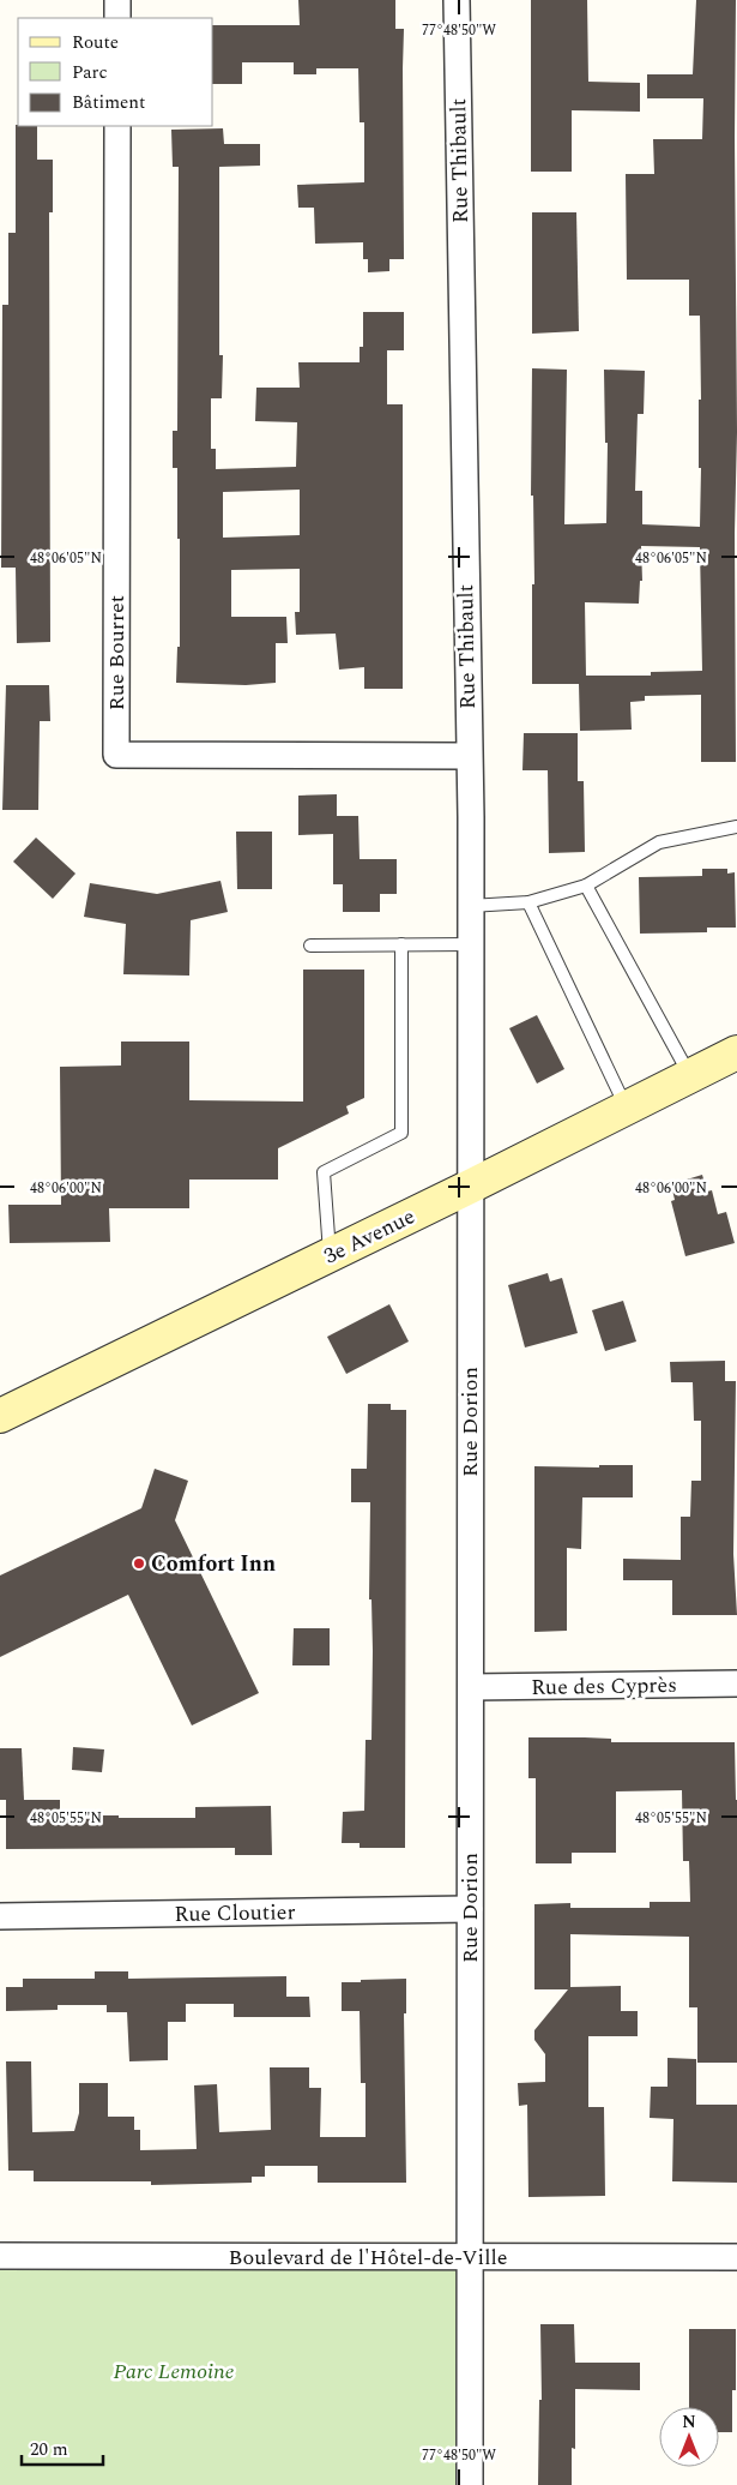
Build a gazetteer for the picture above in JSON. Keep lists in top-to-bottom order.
{
  "streets": {
    "main road": ["3e Avenue"],
    "street": [
      "Rue Thibault",
      "Rue Bourret",
      "Rue Dorion",
      "Rue des Cyprès",
      "Rue Cloutier",
      "Boulevard de l'Hôtel-de-Ville"
    ]
  },
  "crossings": [
    ["Rue Thibault", "Rue Bourret"],
    ["Rue Thibault", "3e Avenue"],
    ["Rue Thibault", "Rue Dorion"],
    ["3e Avenue", "Rue Dorion"],
    ["Rue Dorion", "Rue des Cyprès"],
    ["Rue Dorion", "Rue Cloutier"],
    ["Rue Dorion", "Boulevard de l'Hôtel-de-Ville"]
  ],
  "parks": ["Parc Lemoine"],
  "places": ["Comfort Inn"],
  "legend": ["Route", "Parc", "Bâtiment"],
  "scale_bar": "20 m",
  "north": "top",
  "coordinates": [
    "77°48'50\"W",
    "48°06'05\"N",
    "48°06'00\"N",
    "48°05'55\"N"
  ]
}
